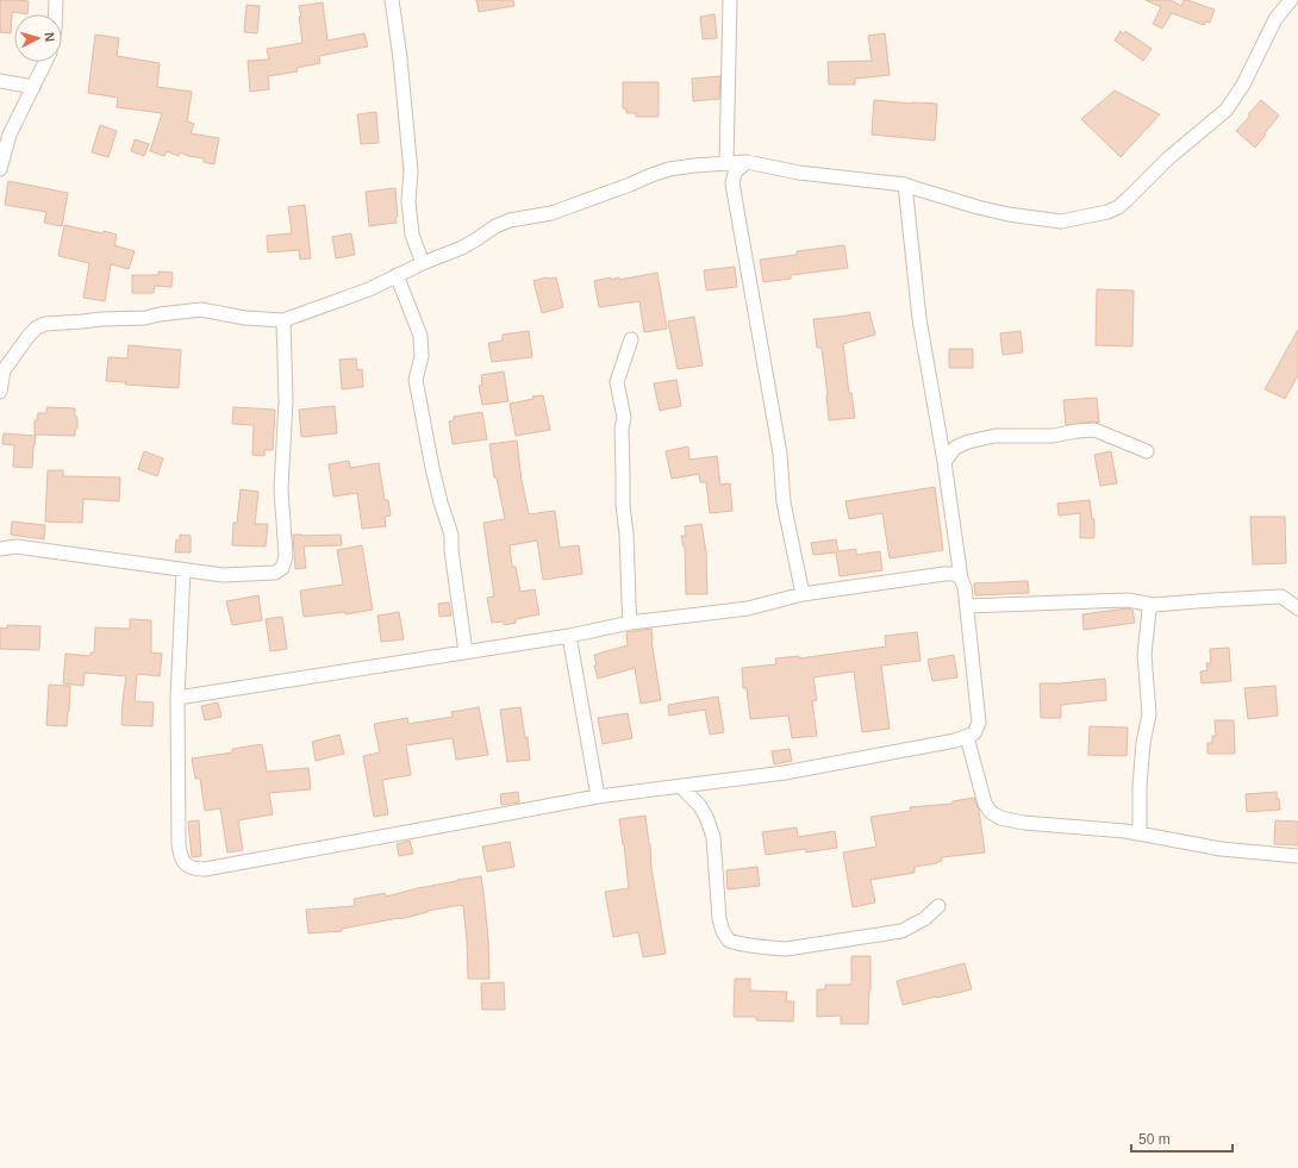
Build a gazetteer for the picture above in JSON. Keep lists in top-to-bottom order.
{
  "scale_bar": "50 m",
  "north": "right"
}
